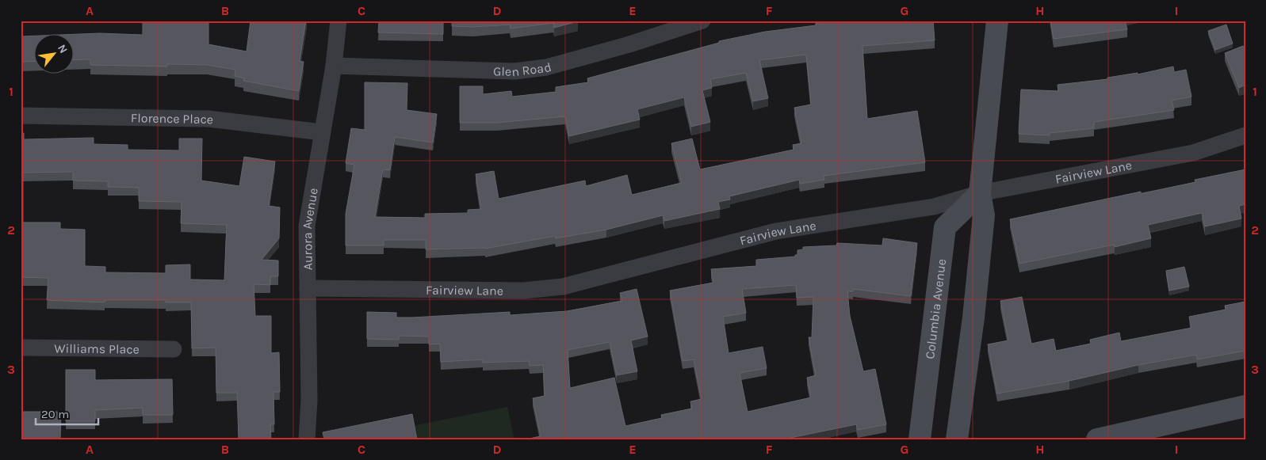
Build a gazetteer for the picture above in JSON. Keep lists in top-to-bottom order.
{
  "streets": {
    "street": [
      "Glen Road",
      "Florence Place",
      "Fairview Lane",
      "Aurora Avenue",
      "Columbia Avenue",
      "Williams Place"
    ]
  },
  "crossings": [
    ["Glen Road", "Aurora Avenue"],
    ["Florence Place", "Aurora Avenue"],
    ["Fairview Lane", "Aurora Avenue"],
    ["Fairview Lane", "Columbia Avenue"]
  ],
  "scale_bar": "20 m",
  "north": "top right",
  "grid": {
    "columns": [
      "A",
      "B",
      "C",
      "D",
      "E",
      "F",
      "G",
      "H",
      "I"
    ],
    "rows": ["1", "2", "3"]
  }
}
